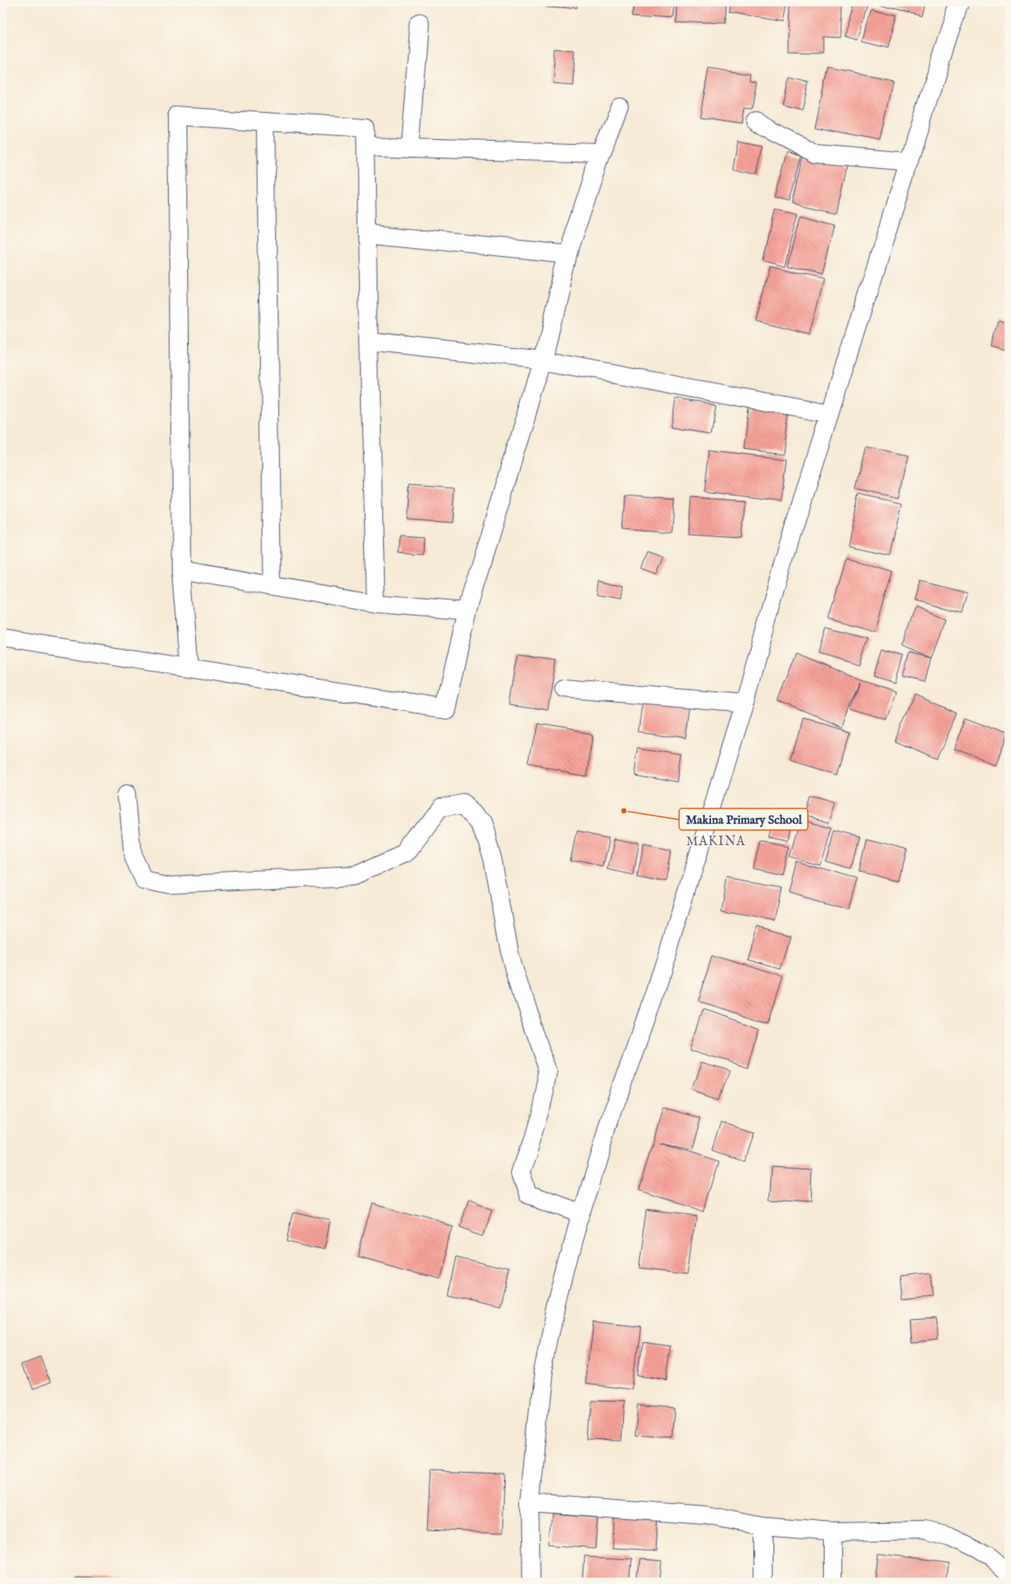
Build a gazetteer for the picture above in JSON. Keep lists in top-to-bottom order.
{
  "districts": ["MAKINA"],
  "places": ["Makina Primary School"]
}
